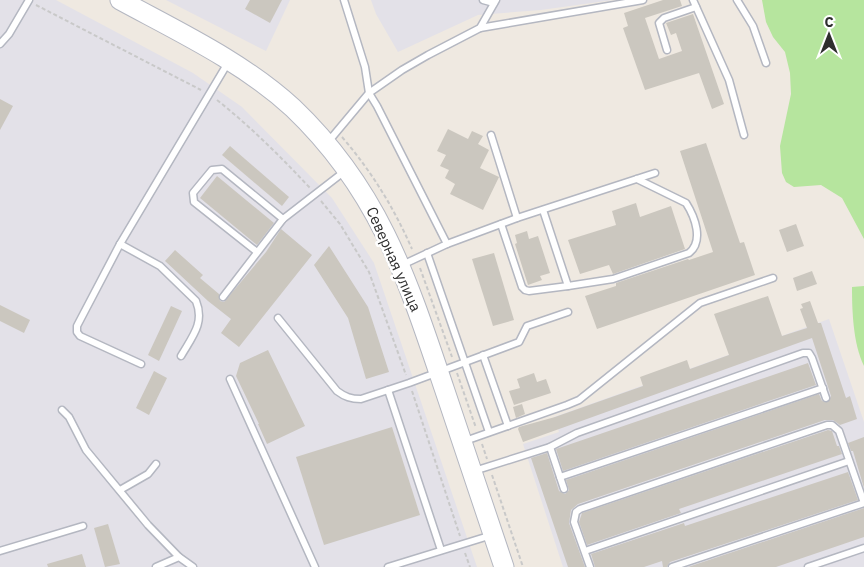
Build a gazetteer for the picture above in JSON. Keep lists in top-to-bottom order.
{
  "streets": {
    "main road": ["Северная улица"]
  },
  "north": "top"
}
